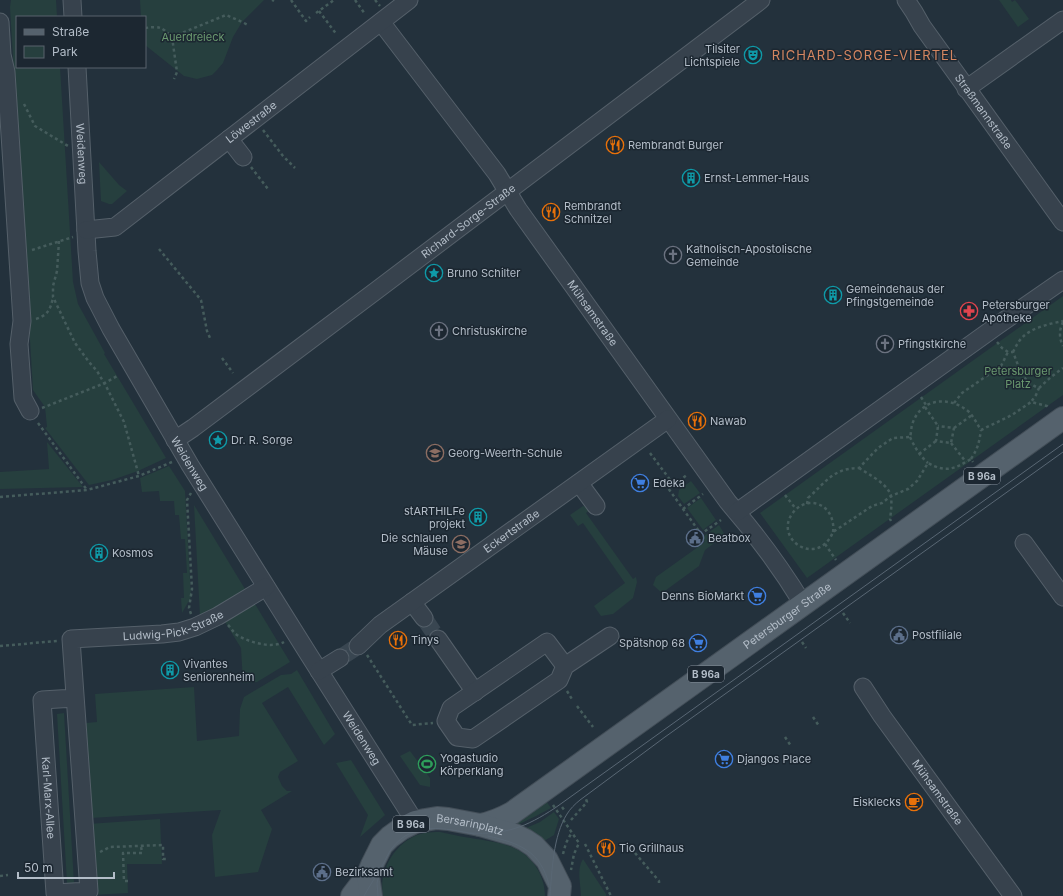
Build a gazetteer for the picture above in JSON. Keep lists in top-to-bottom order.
{
  "streets": {
    "main road": ["B 96a", "Petersburger Straße", "Bersarinplatz"],
    "street": [
      "Straßmannstraße",
      "Löwestraße",
      "Weidenweg",
      "Richard-Sorge-Straße",
      "Mühsamstraße",
      "Eckertstraße",
      "Ludwig-Pick-Straße",
      "Karl-Marx-Allee"
    ]
  },
  "crossings": [
    ["Löwestraße", "Weidenweg"],
    ["Löwestraße", "Mühsamstraße"],
    ["Weidenweg", "Richard-Sorge-Straße"],
    ["Weidenweg", "Ludwig-Pick-Straße"],
    ["Weidenweg", "Bersarinplatz"],
    ["Richard-Sorge-Straße", "Mühsamstraße"],
    ["Mühsamstraße", "Eckertstraße"],
    ["Mühsamstraße", "Petersburger Straße"],
    ["B 96a", "Bersarinplatz"],
    ["Petersburger Straße", "Bersarinplatz"],
    ["Ludwig-Pick-Straße", "Karl-Marx-Allee"]
  ],
  "districts": ["RICHARD-SORGE-VIERTEL"],
  "parks": ["Auerdreieck", "Petersburger Platz"],
  "places": {
    "theatre": ["Tilsiter Lichtspiele"],
    "restaurant": [
      "Rembrandt Burger",
      "Rembrandt Schnitzel",
      "Nawab",
      "Tinys",
      "Tio Grillhaus"
    ],
    "building": [
      "Ernst-Lemmer-Haus",
      "Gemeindehaus der Pfingstgemeinde",
      "stARTHILFe projekt",
      "Kosmos",
      "Vivantes Seniorenheim"
    ],
    "church": ["Katholisch-Apostolische Gemeinde", "Christuskirche", "Pfingstkirche"],
    "place": ["Bruno Schilter", "Dr. R. Sorge"],
    "pharmacy": ["Petersburger Apotheke"],
    "school or university": ["Georg-Weerth-Schule", "Die schlauen Mäuse"],
    "supermarket": [
      "Edeka",
      "Denns BioMarkt",
      "Spätshop 68",
      "Djangos Place"
    ],
    "public building": ["Beatbox", "Postfiliale", "Bezirksamt"],
    "sports": ["Yogastudio Körperklang"],
    "cafe": ["Eisklecks"]
  },
  "legend": ["Straße", "Park"],
  "scale_bar": "50 m"
}
